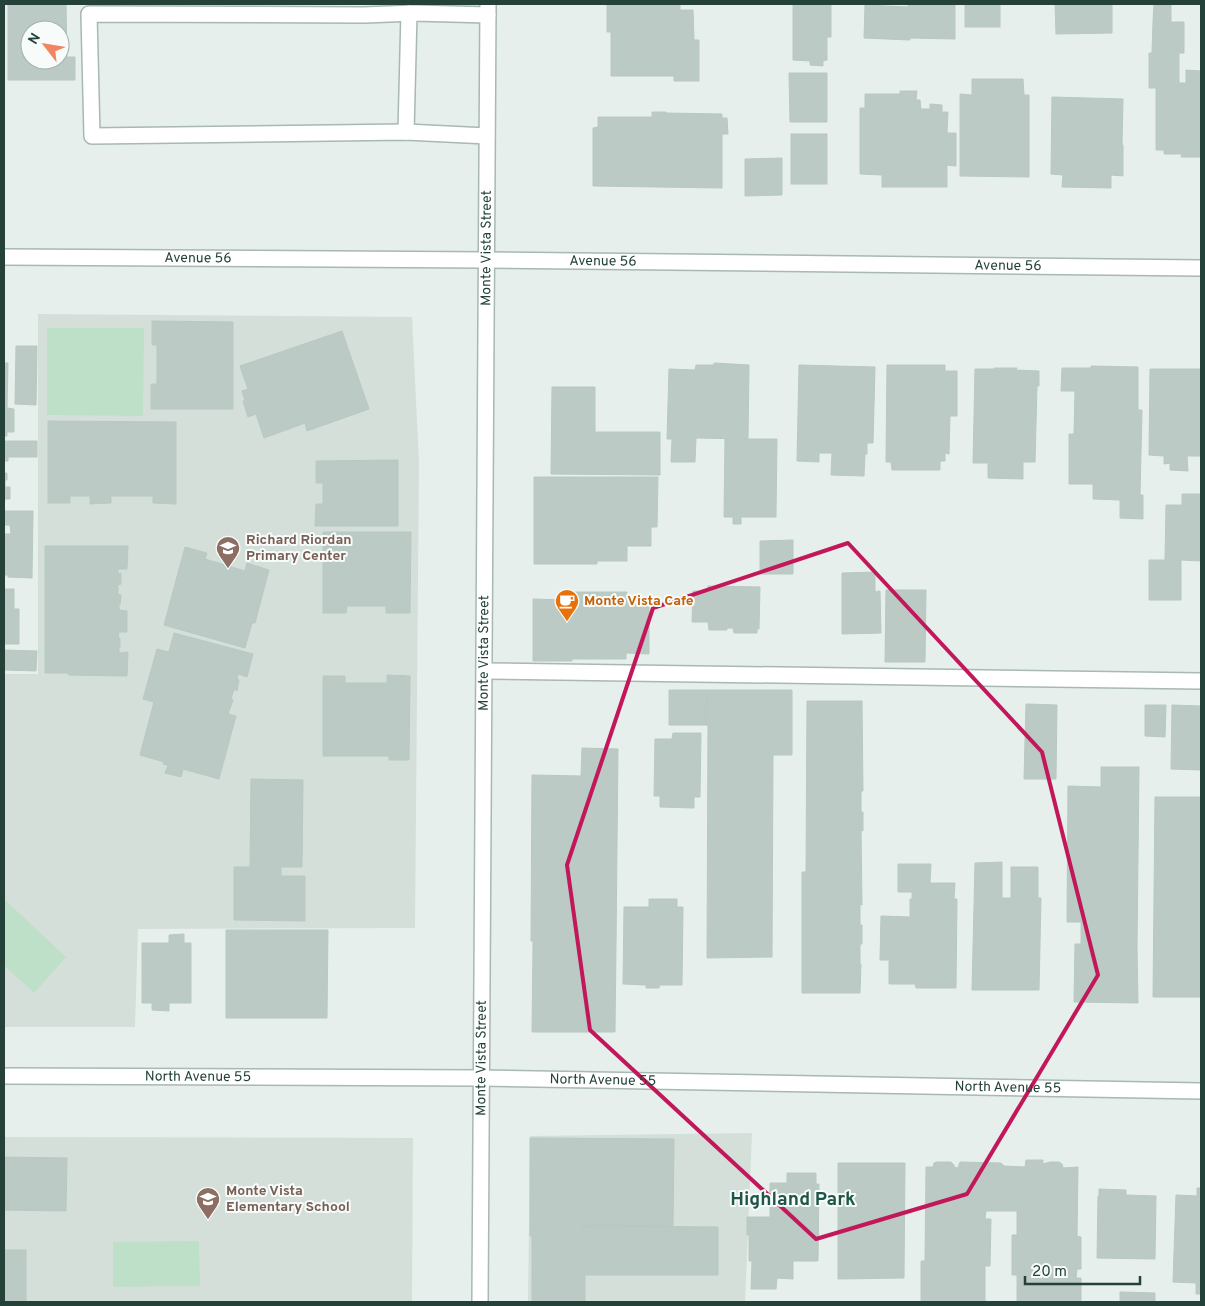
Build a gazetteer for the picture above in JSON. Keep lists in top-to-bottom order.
{
  "streets": {
    "street": ["Monte Vista Street", "Avenue 56", "North Avenue 55"]
  },
  "crossings": [
    ["Monte Vista Street", "Avenue 56"],
    ["Monte Vista Street", "North Avenue 55"]
  ],
  "districts": ["Highland Park"],
  "places": {
    "school or university": ["Richard Riordan Primary Center", "Monte Vista Elementary School"],
    "cafe": ["Monte Vista Cafe"]
  },
  "scale_bar": "20 m",
  "north": "top left"
}
